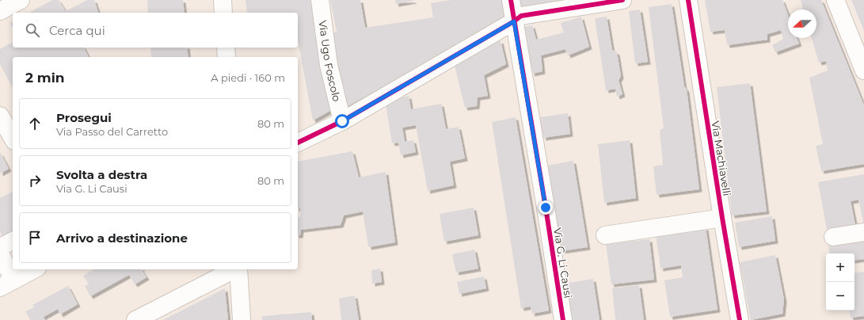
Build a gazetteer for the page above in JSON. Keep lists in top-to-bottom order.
{
  "streets": {
    "street": ["Via Ugo Foscolo", "Via Machiavelli", "Via G. Li Causi"]
  },
  "north": "left",
  "page": {
    "search": "Cerca qui",
    "heading": ["2 min", "A piedi · 160 m"],
    "list": [
      ["Prosegui", "Via Passo del Carretto", "80 m"],
      ["Svolta a destra", "Via G. Li Causi", "80 m"],
      "Arrivo a destinazione"
    ],
    "map_buttons": ["+", "−"]
  }
}
